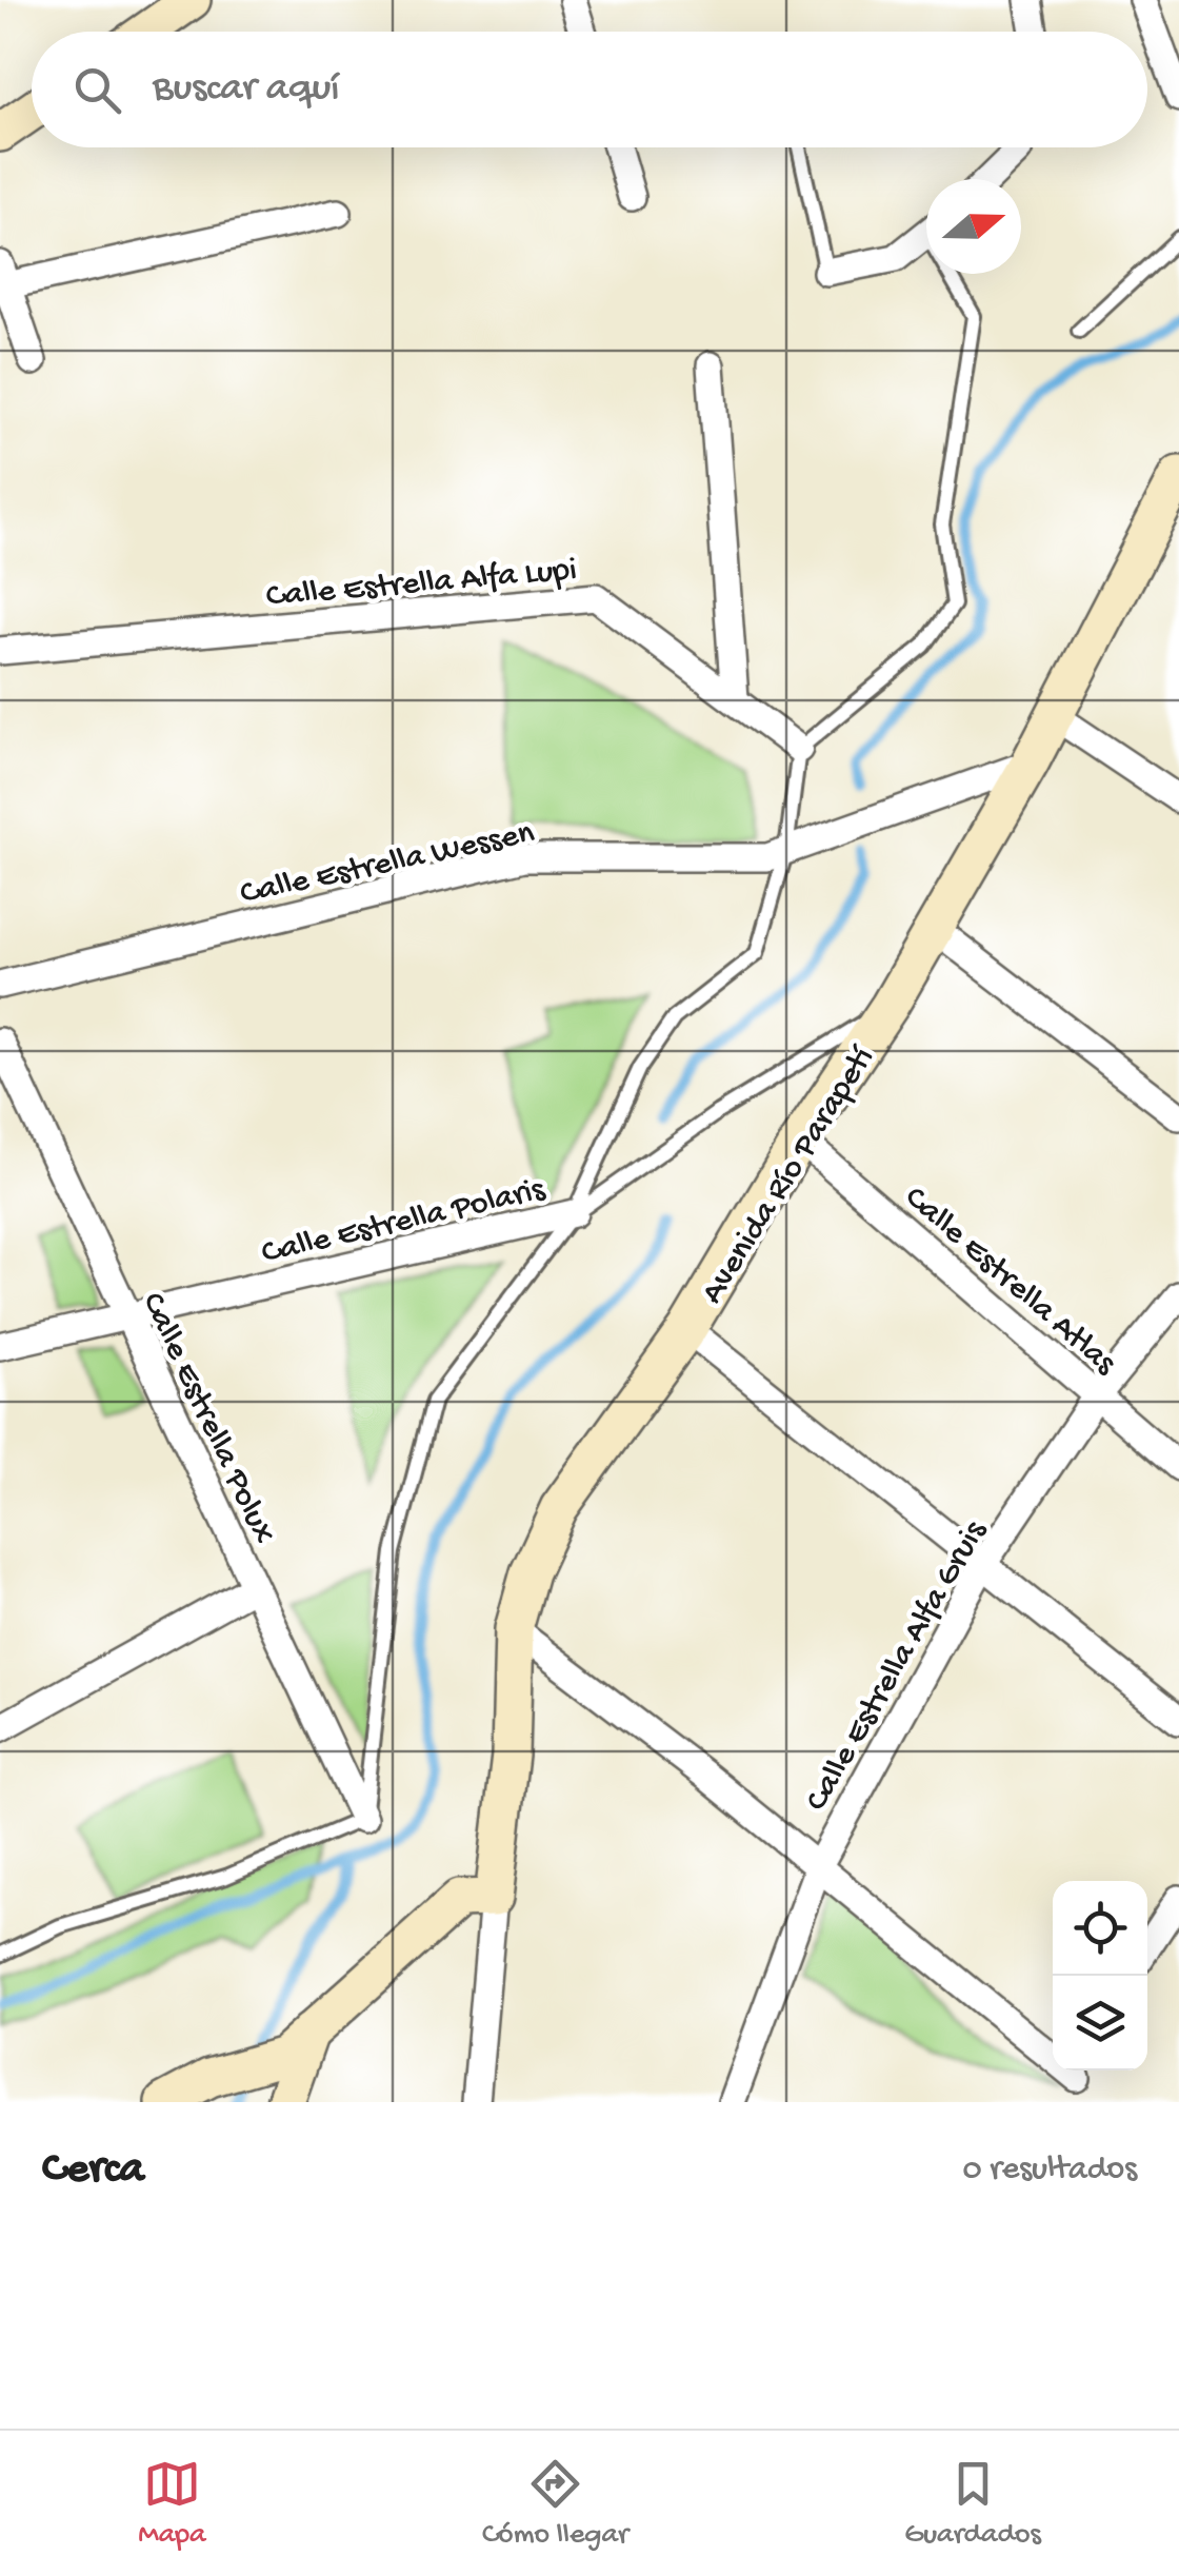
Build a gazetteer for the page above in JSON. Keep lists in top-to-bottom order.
{
  "streets": {
    "street": [
      "Calle Estrella Alfa Lupi",
      "Calle Estrella Wessen",
      "Avenida Río Parapetí",
      "Calle Estrella Polaris",
      "Calle Estrella Atlas",
      "Calle Estrella Polux",
      "Calle Estrella Alfa Gruis"
    ]
  },
  "crossings": [
    ["Calle Estrella Wessen", "Avenida Río Parapetí"],
    ["Avenida Río Parapetí", "Calle Estrella Polaris"],
    ["Avenida Río Parapetí", "Calle Estrella Atlas"],
    ["Calle Estrella Polaris", "Calle Estrella Polux"],
    ["Calle Estrella Atlas", "Calle Estrella Alfa Gruis"]
  ],
  "north": "right",
  "page": {
    "search": "Buscar aquí",
    "heading": ["Cerca", "0 resultados"],
    "nav": ["Mapa", "Cómo llegar", "Guardados"]
  }
}
